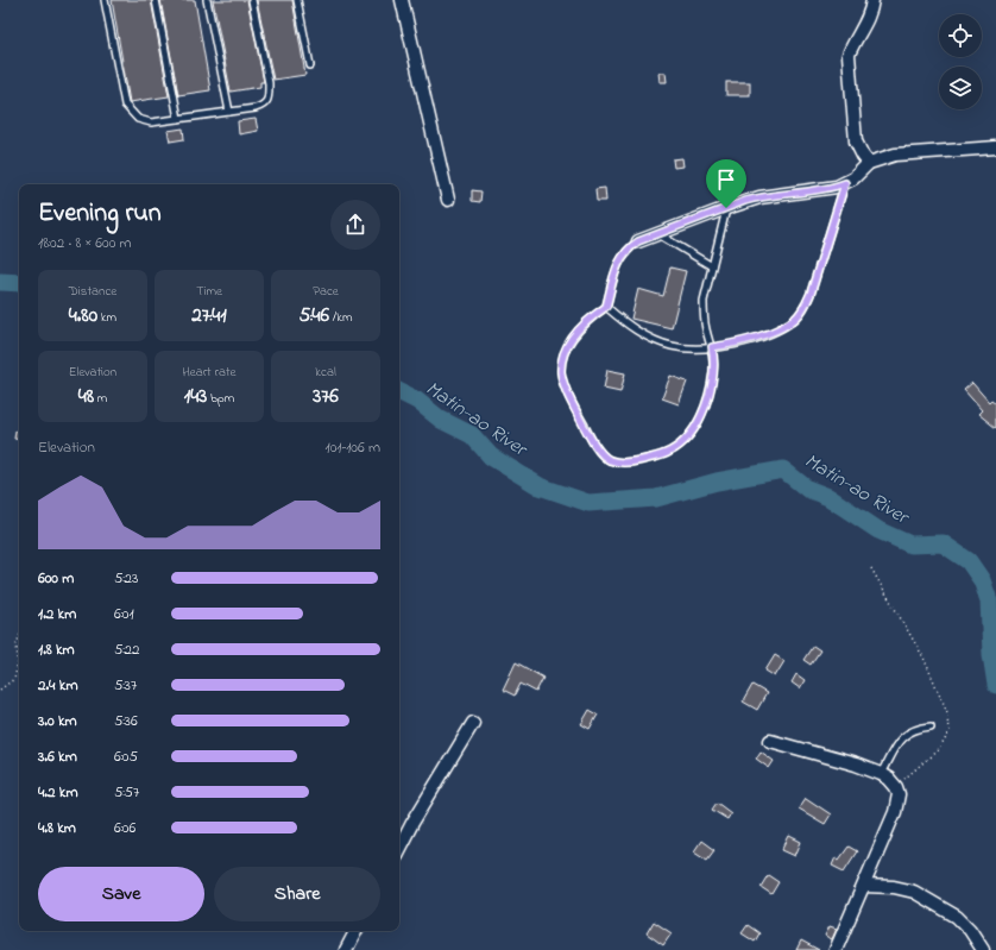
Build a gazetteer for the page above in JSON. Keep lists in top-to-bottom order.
{
  "water": ["Matin-ao River"],
  "page": {
    "heading": ["Evening run", "18:02 · 8 × 600 m"],
    "stats": [
      ["Distance", "4.80 km"],
      ["Time", "27:41"],
      ["Pace", "5:46 /km"],
      ["Elevation", "48 m"],
      ["Heart rate", "143 bpm"],
      ["kcal", "376"]
    ],
    "chart": ["Elevation", "101–106 m"],
    "list": [
      {
        "name": "600 m",
        "note": "5:23"
      },
      {
        "name": "1.2 km",
        "note": "6:01"
      },
      {
        "name": "1.8 km",
        "note": "5:22"
      },
      {
        "name": "2.4 km",
        "note": "5:37"
      },
      {
        "name": "3.0 km",
        "note": "5:36"
      },
      {
        "name": "3.6 km",
        "note": "6:05"
      },
      {
        "name": "4.2 km",
        "note": "5:57"
      },
      {
        "name": "4.8 km",
        "note": "6:06"
      }
    ],
    "buttons": ["Save", "Share"]
  }
}
